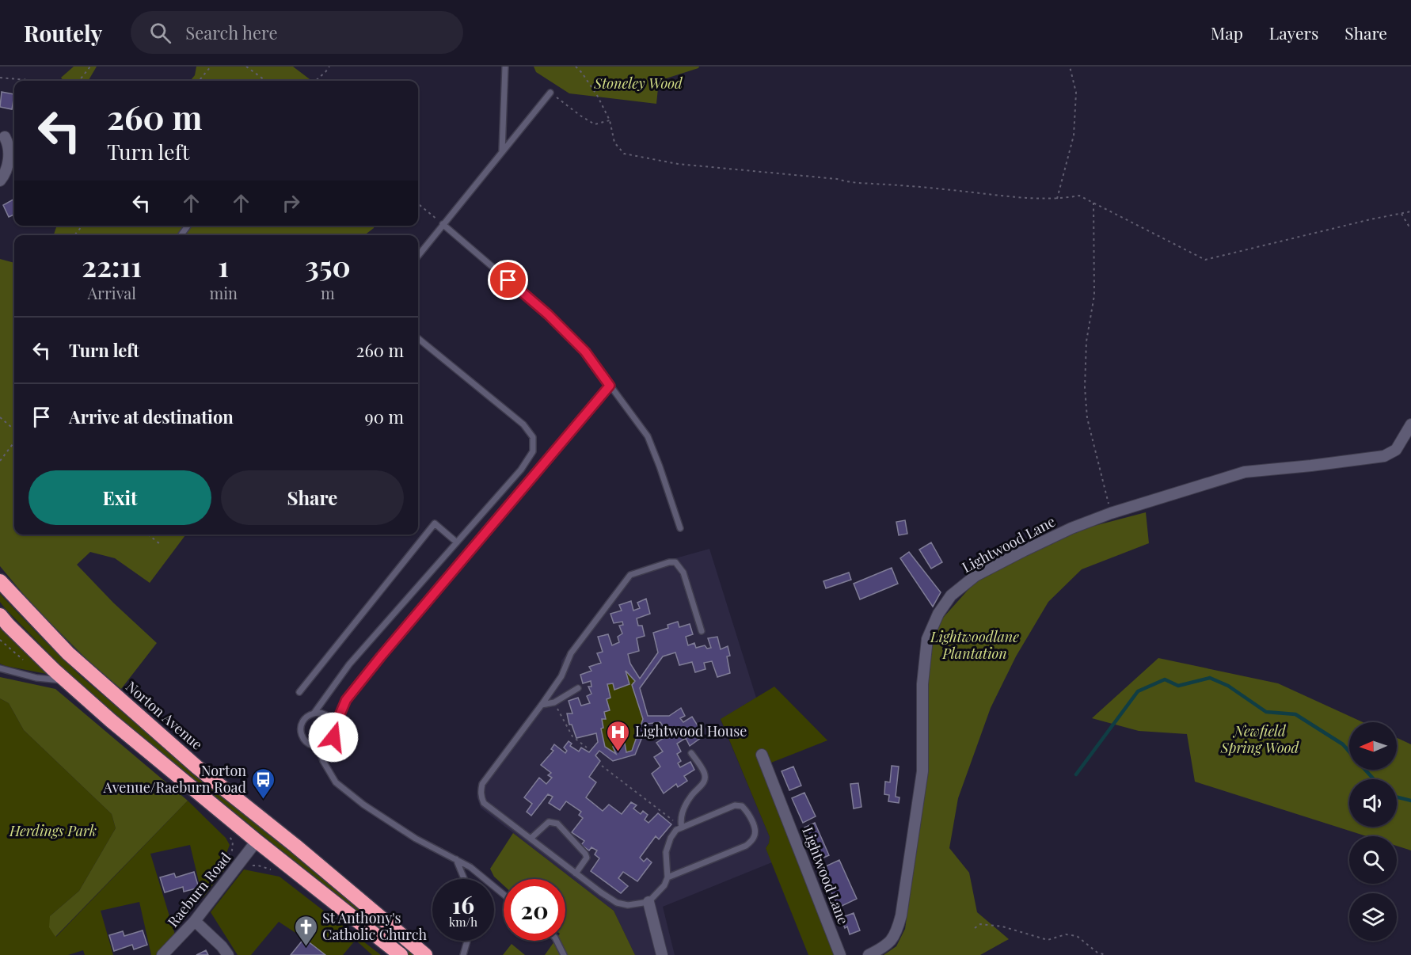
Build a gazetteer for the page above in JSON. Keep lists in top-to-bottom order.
{
  "streets": {
    "highway": ["Norton Avenue"],
    "street": ["Lightwood Lane", "Raeburn Road"]
  },
  "parks": [
    "Stoneley Wood",
    "Lightwoodlane Plantation",
    "Newfield Spring Wood",
    "Herdings Park"
  ],
  "places": {
    "hospital": ["Lightwood House"],
    "bus stop": ["Norton Avenue/Raeburn Road"],
    "church": ["St Anthony's Catholic Church"]
  },
  "north": "left",
  "page": {
    "header": "Routely",
    "search": "Search here",
    "nav": ["Map", "Layers", "Share"],
    "turn": ["260 m", "Turn left"],
    "eta": [
      "22:11",
      "Arrival",
      "1",
      "min",
      "350",
      "m"
    ],
    "list": [
      {
        "name": "Turn left",
        "value": "260 m"
      },
      {
        "name": "Arrive at destination",
        "value": "90 m"
      }
    ],
    "buttons": ["Exit", "Share"],
    "speed": "16 km/h",
    "limit": "20"
  }
}
